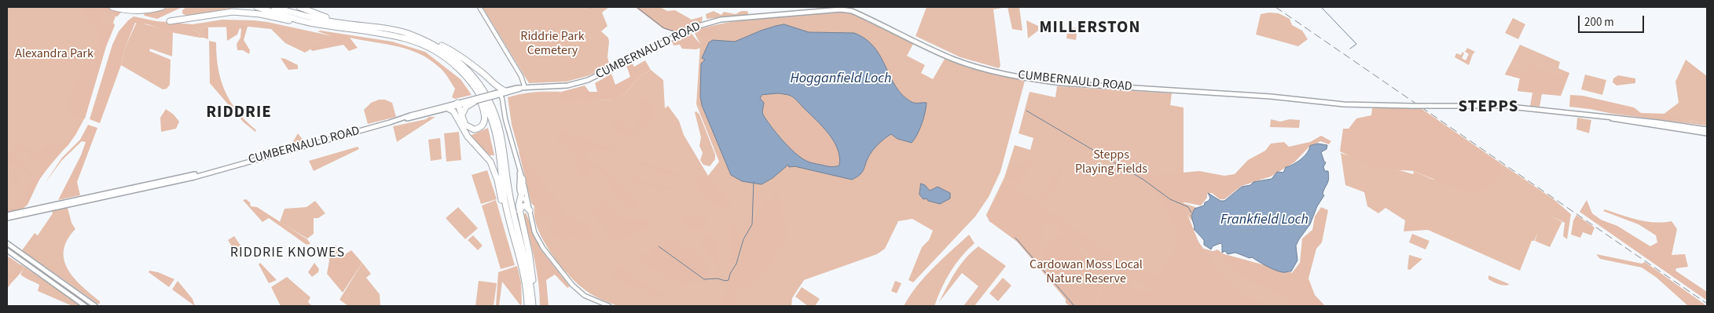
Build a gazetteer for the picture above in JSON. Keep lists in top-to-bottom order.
{
  "streets": {
    "main road": ["CUMBERNAULD ROAD"]
  },
  "districts": [
    "MILLERSTON",
    "STEPPS",
    "RIDDRIE",
    "RIDDRIE KNOWES"
  ],
  "water": ["Hogganfield Loch", "Frankfield Loch"],
  "parks": [
    "Riddrie Park Cemetery",
    "Alexandra Park",
    "Stepps Playing Fields",
    "Cardowan Moss Local Nature Reserve"
  ],
  "scale_bar": "200 m"
}
